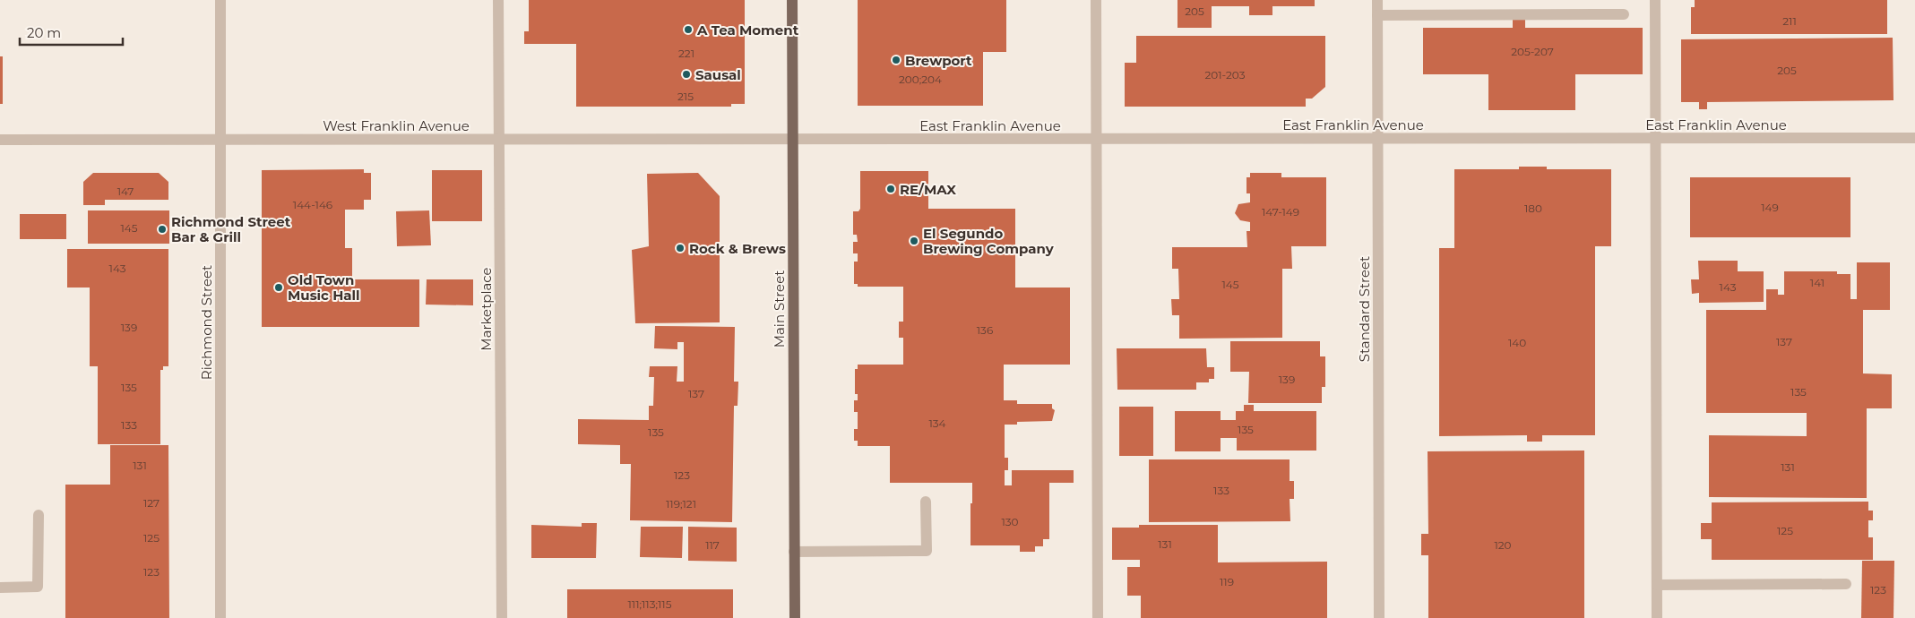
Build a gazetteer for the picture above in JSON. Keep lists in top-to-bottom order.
{
  "streets": {
    "main road": ["Main Street"],
    "street": [
      "East Franklin Avenue",
      "West Franklin Avenue",
      "Marketplace",
      "Standard Street",
      "Richmond Street"
    ]
  },
  "crossings": [
    ["East Franklin Avenue", "West Franklin Avenue"],
    ["East Franklin Avenue", "Main Street"],
    ["East Franklin Avenue", "Standard Street"],
    ["West Franklin Avenue", "Marketplace"],
    ["West Franklin Avenue", "Main Street"],
    ["West Franklin Avenue", "Richmond Street"]
  ],
  "places": [
    "A Tea Moment",
    "Brewport",
    "Sausal",
    "RE/MAX",
    "Richmond Street Bar & Grill",
    "El Segundo Brewing Company",
    "Rock & Brews",
    "Old Town Music Hall"
  ],
  "house_numbers": [
    "205",
    "211",
    "205-207",
    "221",
    "205",
    "201-203",
    "200;204",
    "215",
    "147",
    "144-146",
    "149",
    "180",
    "147-149",
    "145",
    "143",
    "141",
    "145",
    "143",
    "139",
    "136",
    "137",
    "140",
    "139",
    "135",
    "135",
    "137",
    "134",
    "133",
    "135",
    "135",
    "131",
    "131",
    "123",
    "133",
    "127",
    "119;121",
    "130",
    "125",
    "125",
    "131",
    "117",
    "120",
    "123",
    "119",
    "123",
    "111;113;115"
  ],
  "scale_bar": "20 m"
}
